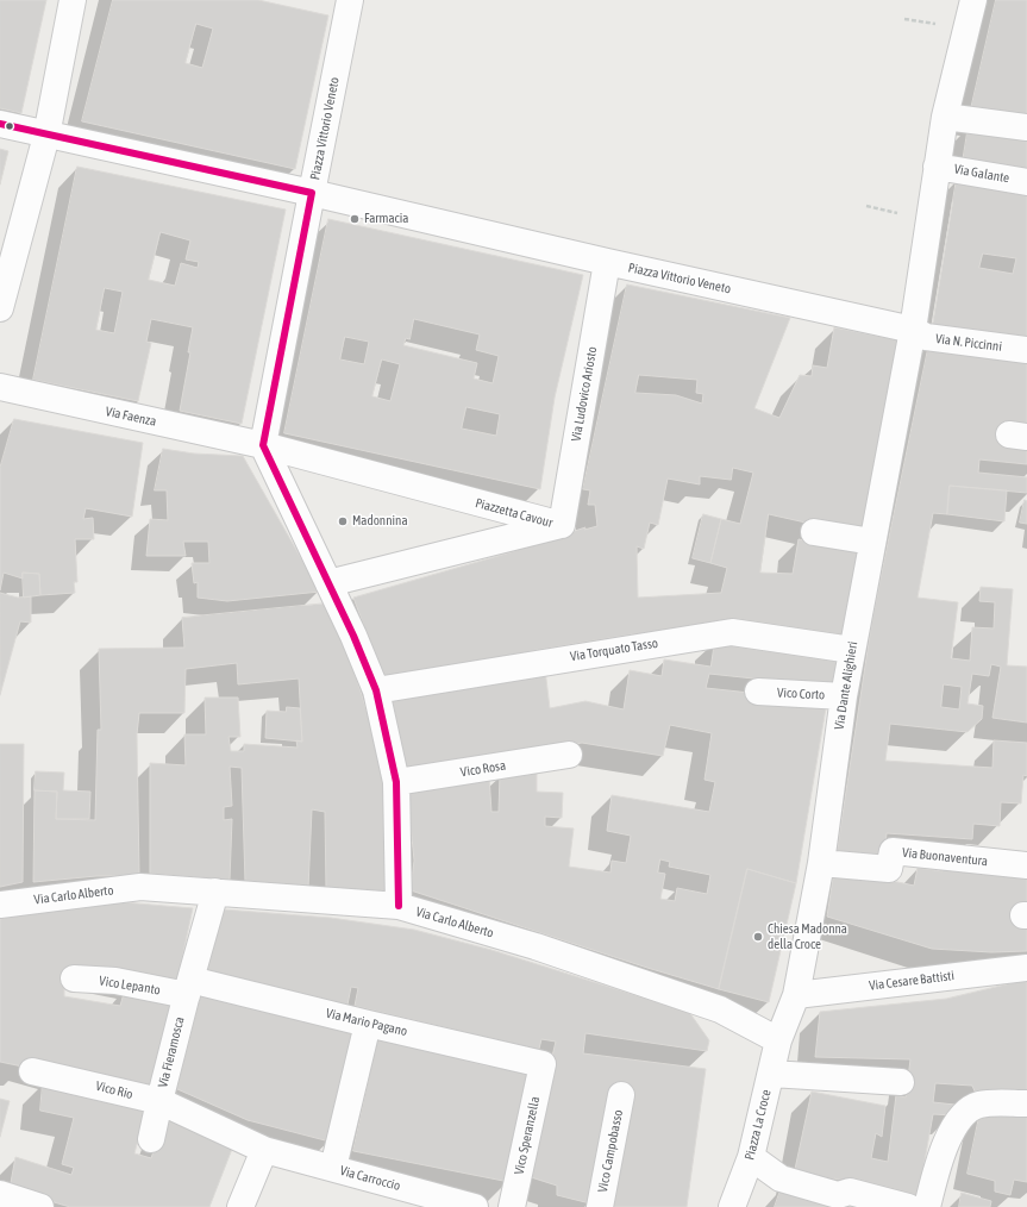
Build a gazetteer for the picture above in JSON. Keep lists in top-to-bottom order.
{
  "streets": {
    "street": [
      "Piazza Vittorio Veneto",
      "Via Galante",
      "Via N. Piccinni",
      "Via Ludovico Ariosto",
      "Via Faenza",
      "Piazzetta Cavour",
      "Via Torquato Tasso",
      "Via Dante Alighieri",
      "Vico Corto",
      "Vico Rosa",
      "Via Buonaventura",
      "Via Carlo Alberto",
      "Via Cesare Battisti",
      "Vico Lepanto",
      "Via Mario Pagano",
      "Via Fieramosca",
      "Vico Rio",
      "Piazza La Croce",
      "Vico Speranzella",
      "Vico Campobasso",
      "Via Carroccio"
    ]
  },
  "crossings": [
    ["Piazza Vittorio Veneto", "Via N. Piccinni"],
    ["Piazza Vittorio Veneto", "Via Ludovico Ariosto"],
    ["Piazza Vittorio Veneto", "Via Dante Alighieri"],
    ["Via N. Piccinni", "Via Dante Alighieri"],
    ["Via Ludovico Ariosto", "Piazzetta Cavour"],
    ["Via Faenza", "Piazzetta Cavour"],
    ["Via Torquato Tasso", "Via Dante Alighieri"],
    ["Via Dante Alighieri", "Vico Corto"],
    ["Via Dante Alighieri", "Via Buonaventura"],
    ["Via Dante Alighieri", "Via Carlo Alberto"],
    ["Via Dante Alighieri", "Via Cesare Battisti"],
    ["Via Dante Alighieri", "Piazza La Croce"],
    ["Via Carlo Alberto", "Via Fieramosca"],
    ["Via Carlo Alberto", "Piazza La Croce"],
    ["Vico Lepanto", "Via Mario Pagano"],
    ["Vico Lepanto", "Via Fieramosca"],
    ["Via Mario Pagano", "Via Fieramosca"],
    ["Via Mario Pagano", "Vico Speranzella"],
    ["Via Fieramosca", "Vico Rio"],
    ["Via Fieramosca", "Via Carroccio"]
  ],
  "places": ["Farmacia", "Madonnina", "Chiesa Madonna della Croce"]
}
